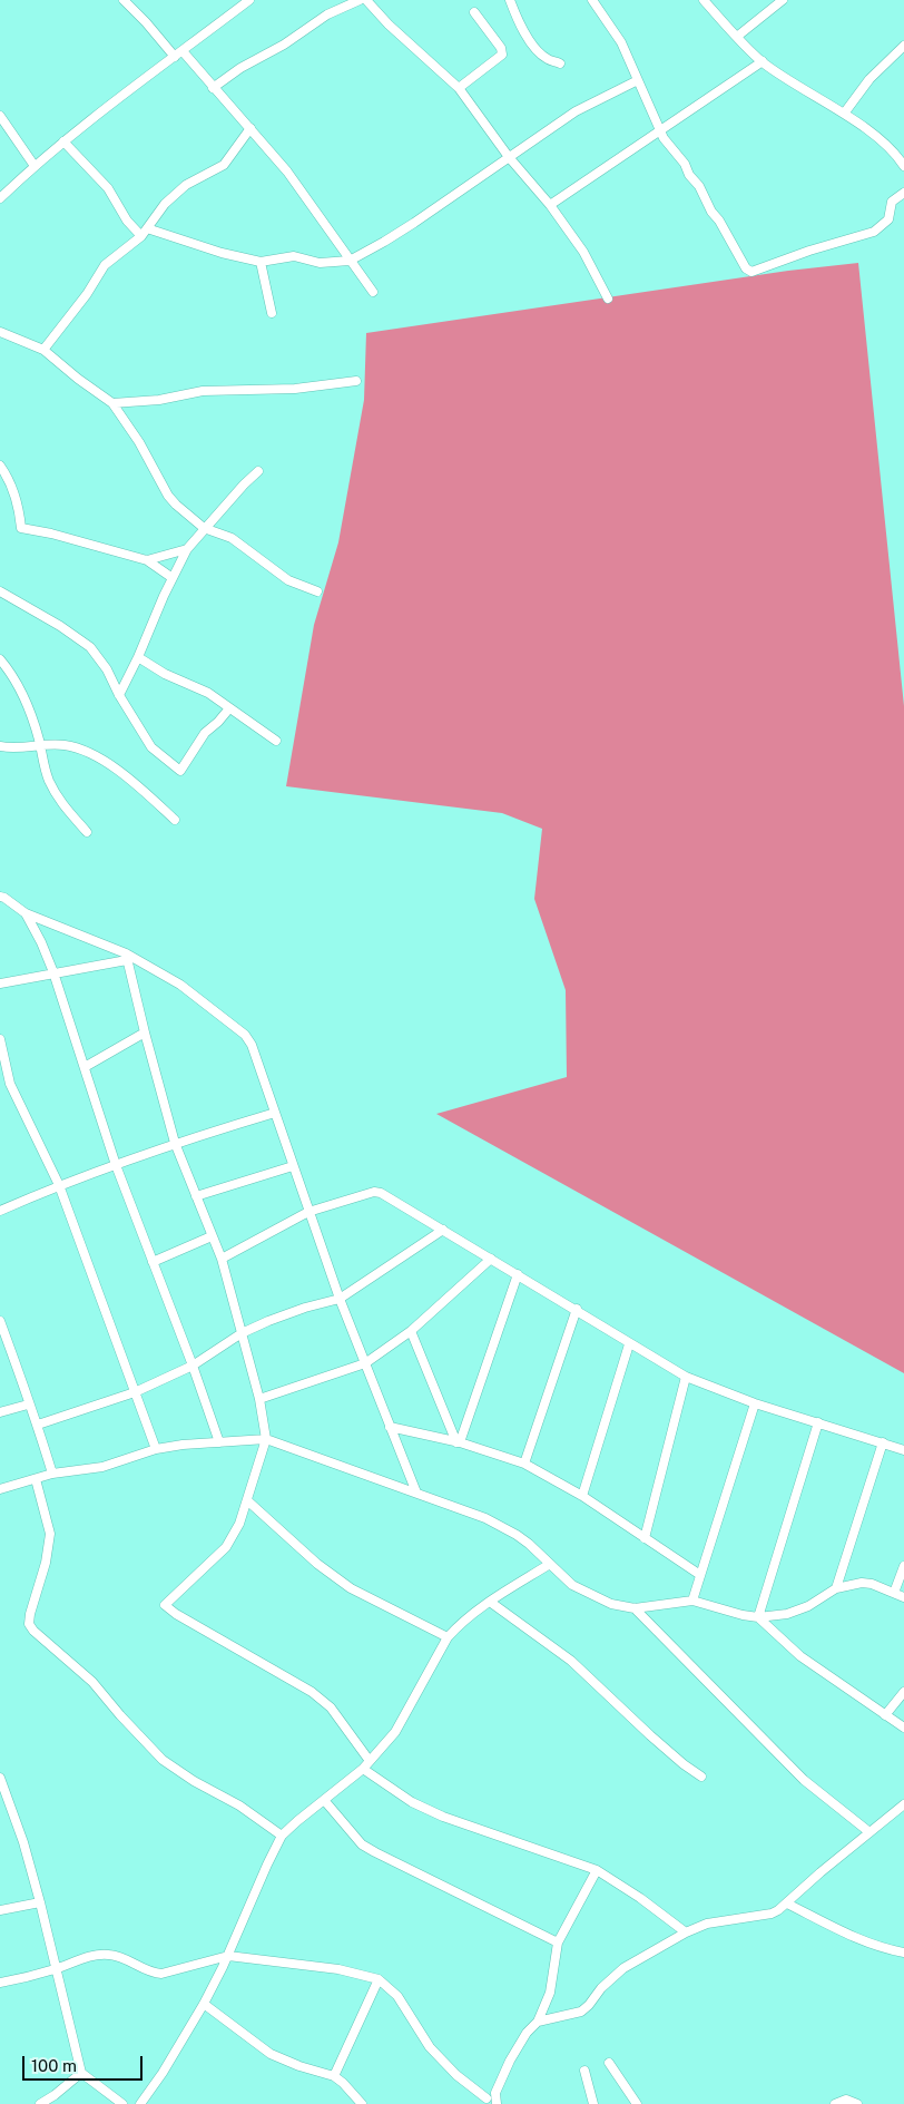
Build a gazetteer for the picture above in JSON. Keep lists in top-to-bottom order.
{
  "scale_bar": "100 m"
}
